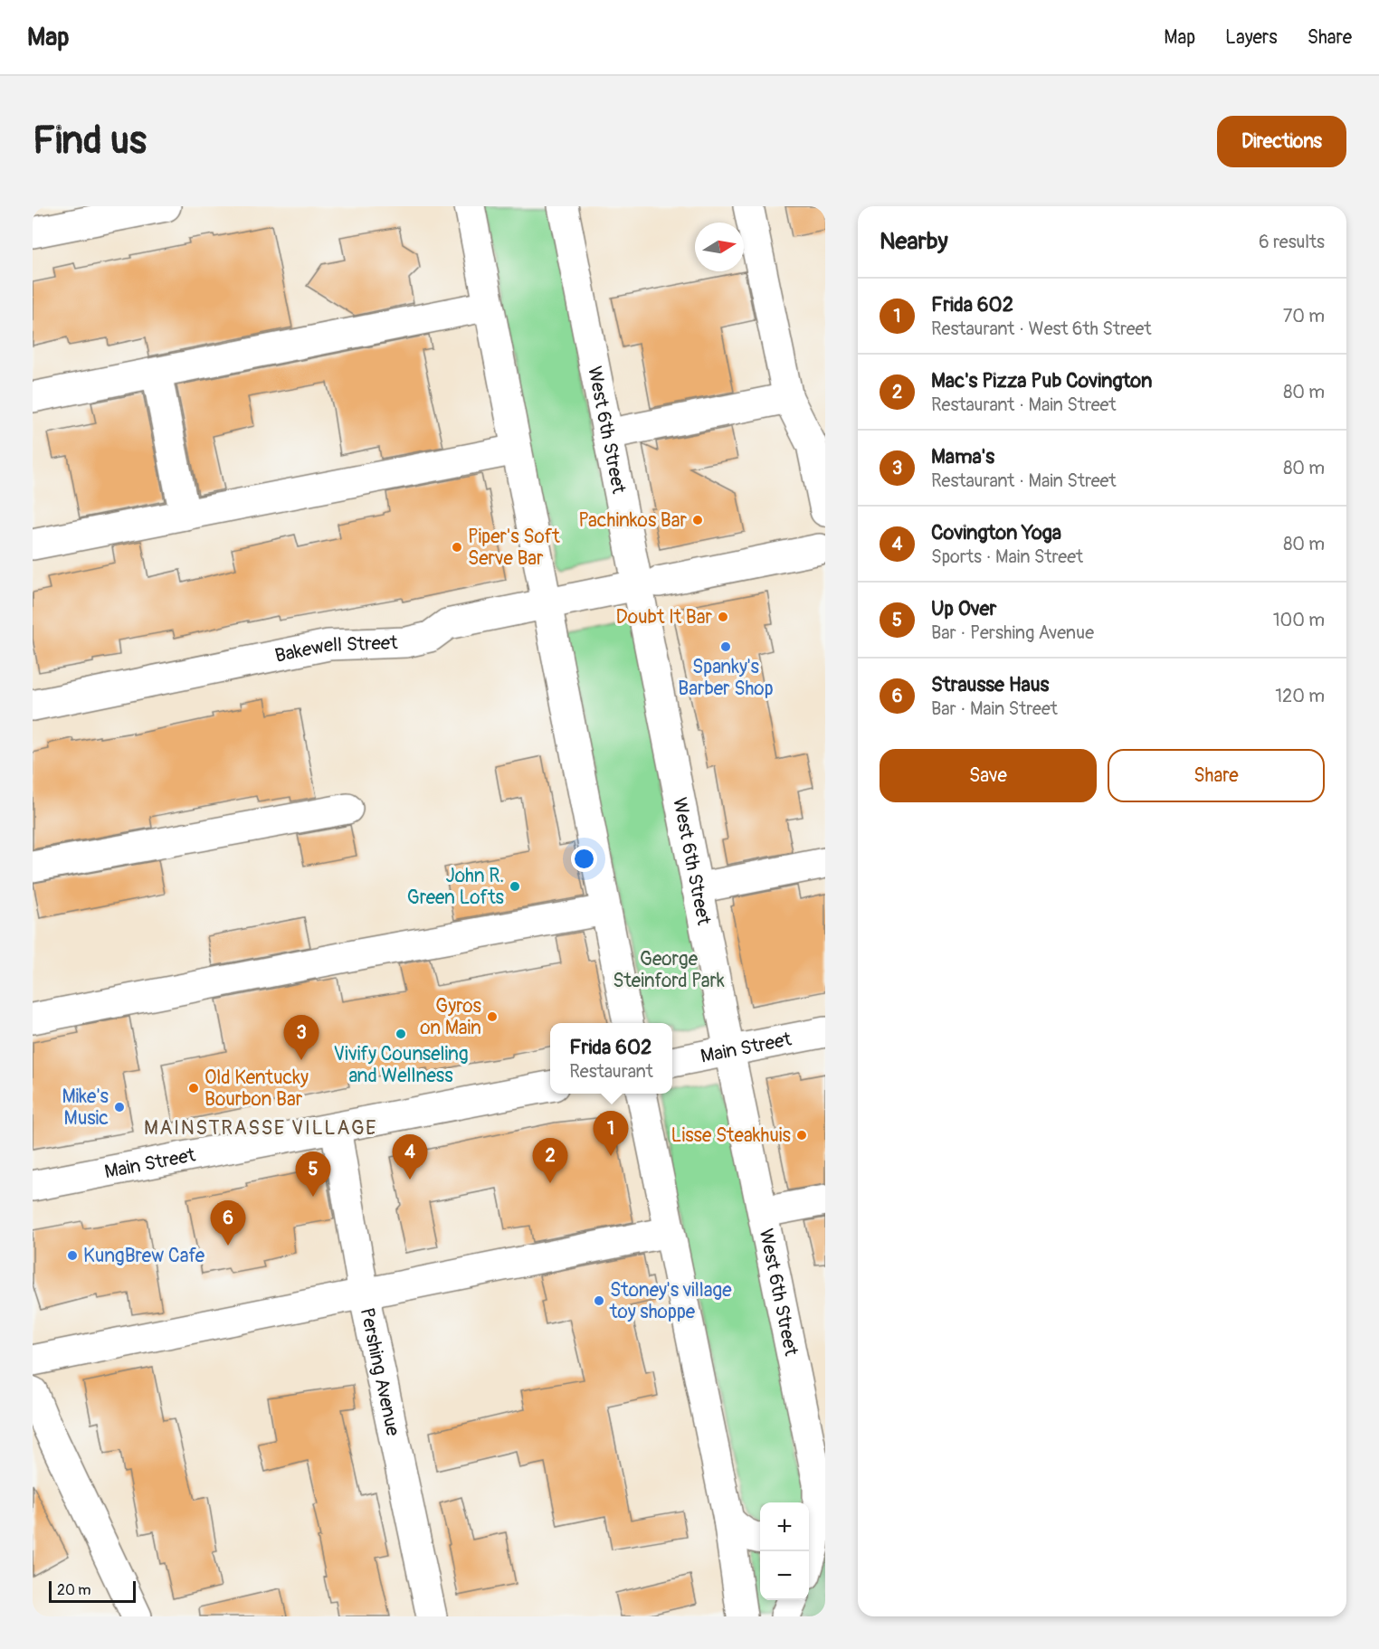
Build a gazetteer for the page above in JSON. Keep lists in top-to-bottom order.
{
  "streets": {
    "street": [
      "West 6th Street",
      "Bakewell Street",
      "Main Street",
      "Pershing Avenue"
    ]
  },
  "crossings": [
    ["West 6th Street", "Bakewell Street"],
    ["West 6th Street", "Main Street"],
    ["Main Street", "Pershing Avenue"]
  ],
  "districts": ["MAINSTRASSE VILLAGE"],
  "parks": ["George Steinford Park"],
  "places": [
    "Pachinkos Bar",
    "Piper's Soft Serve Bar",
    "Doubt It Bar",
    "Spanky's Barber Shop",
    "John R. Green Lofts",
    "Gyros on Main",
    "Vivify Counseling and Wellness",
    "Old Kentucky Bourbon Bar",
    "Mike's Music",
    "Lisse Steakhuis",
    "KungBrew Cafe",
    "Stoney's village toy shoppe"
  ],
  "scale_bar": "20 m",
  "north": "right",
  "page": {
    "header": "Map",
    "nav": ["Map", "Layers", "Share"],
    "buttons": [
      "Directions",
      ["Save", "Share"]
    ],
    "title": "Find us",
    "heading": ["Nearby", "6 results"],
    "list": [
      {
        "mark": "1",
        "name": "Frida 602",
        "note": "Restaurant · West 6th Street",
        "value": "70 m"
      },
      {
        "mark": "2",
        "name": "Mac's Pizza Pub Covington",
        "note": "Restaurant · Main Street",
        "value": "80 m"
      },
      {
        "mark": "3",
        "name": "Mama's",
        "note": "Restaurant · Main Street",
        "value": "80 m"
      },
      {
        "mark": "4",
        "name": "Covington Yoga",
        "note": "Sports · Main Street",
        "value": "80 m"
      },
      {
        "mark": "5",
        "name": "Up Over",
        "note": "Bar · Pershing Avenue",
        "value": "100 m"
      },
      {
        "mark": "6",
        "name": "Strausse Haus",
        "note": "Bar · Main Street",
        "value": "120 m"
      }
    ],
    "pins": [
      "3",
      "1",
      "4",
      "2",
      "5",
      "6"
    ],
    "popup": ["Frida 602", "Restaurant"],
    "map_buttons": ["+", "−"],
    "scale": "20 m"
  }
}
